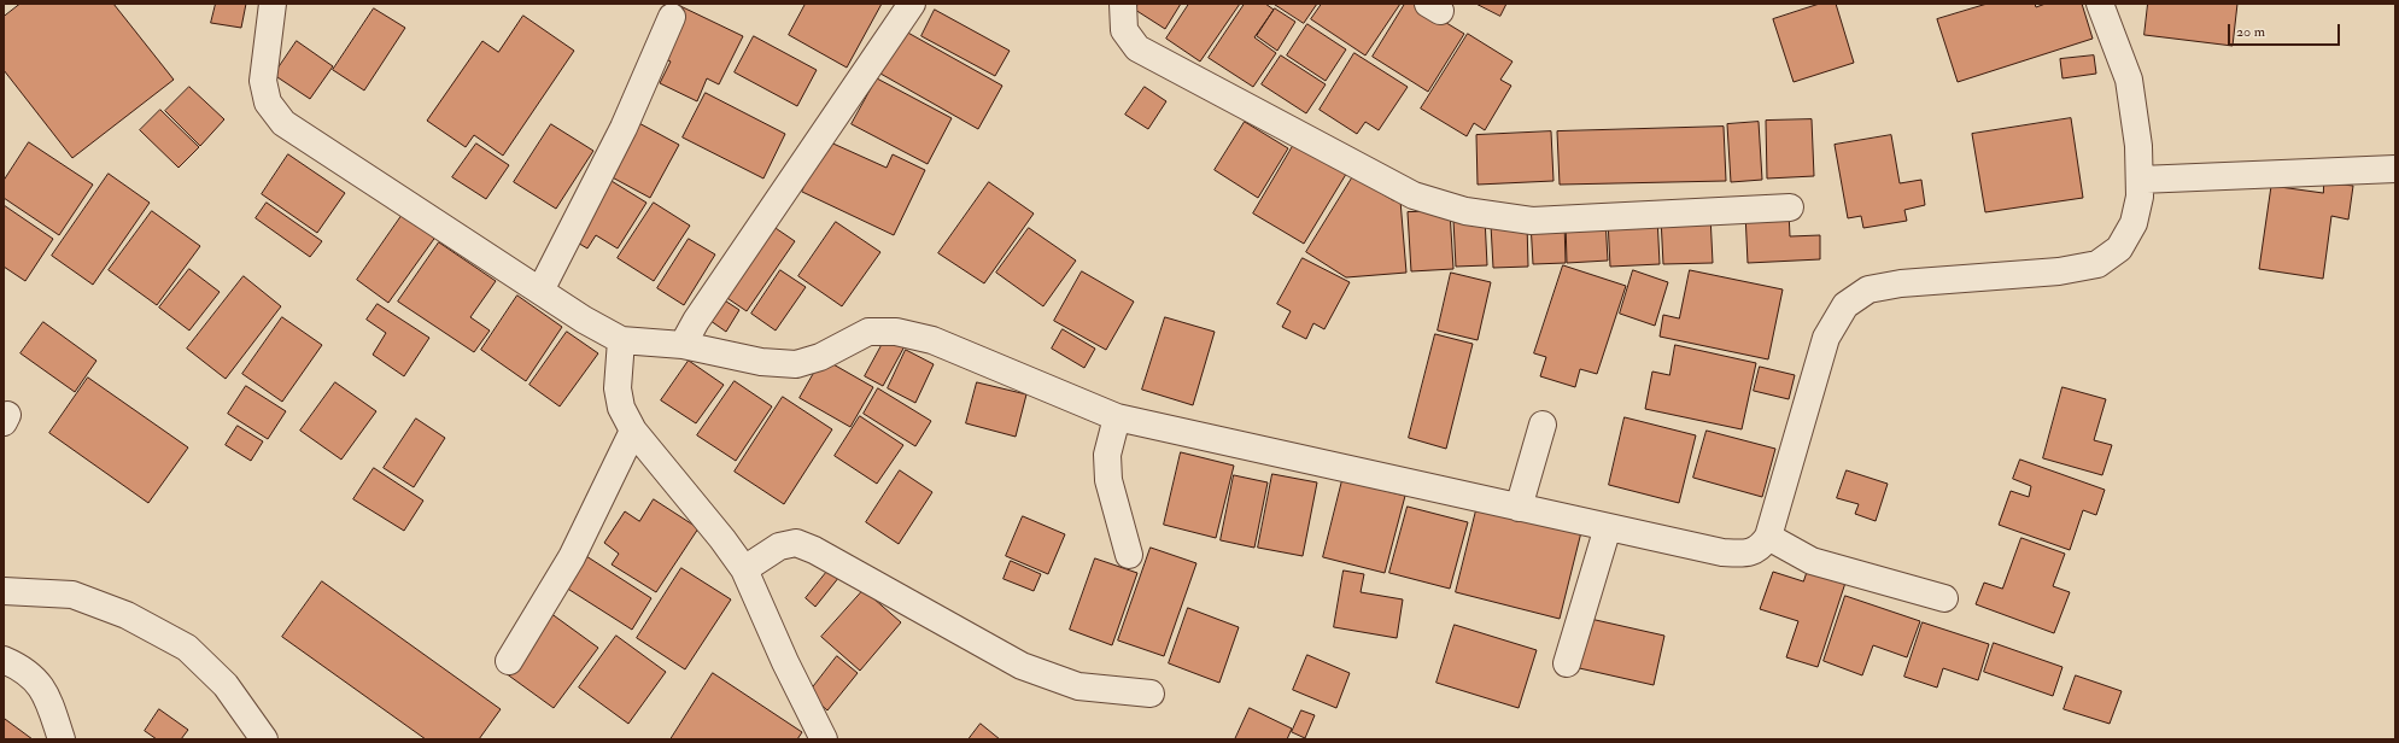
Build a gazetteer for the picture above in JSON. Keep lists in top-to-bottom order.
{
  "scale_bar": "20 m"
}
